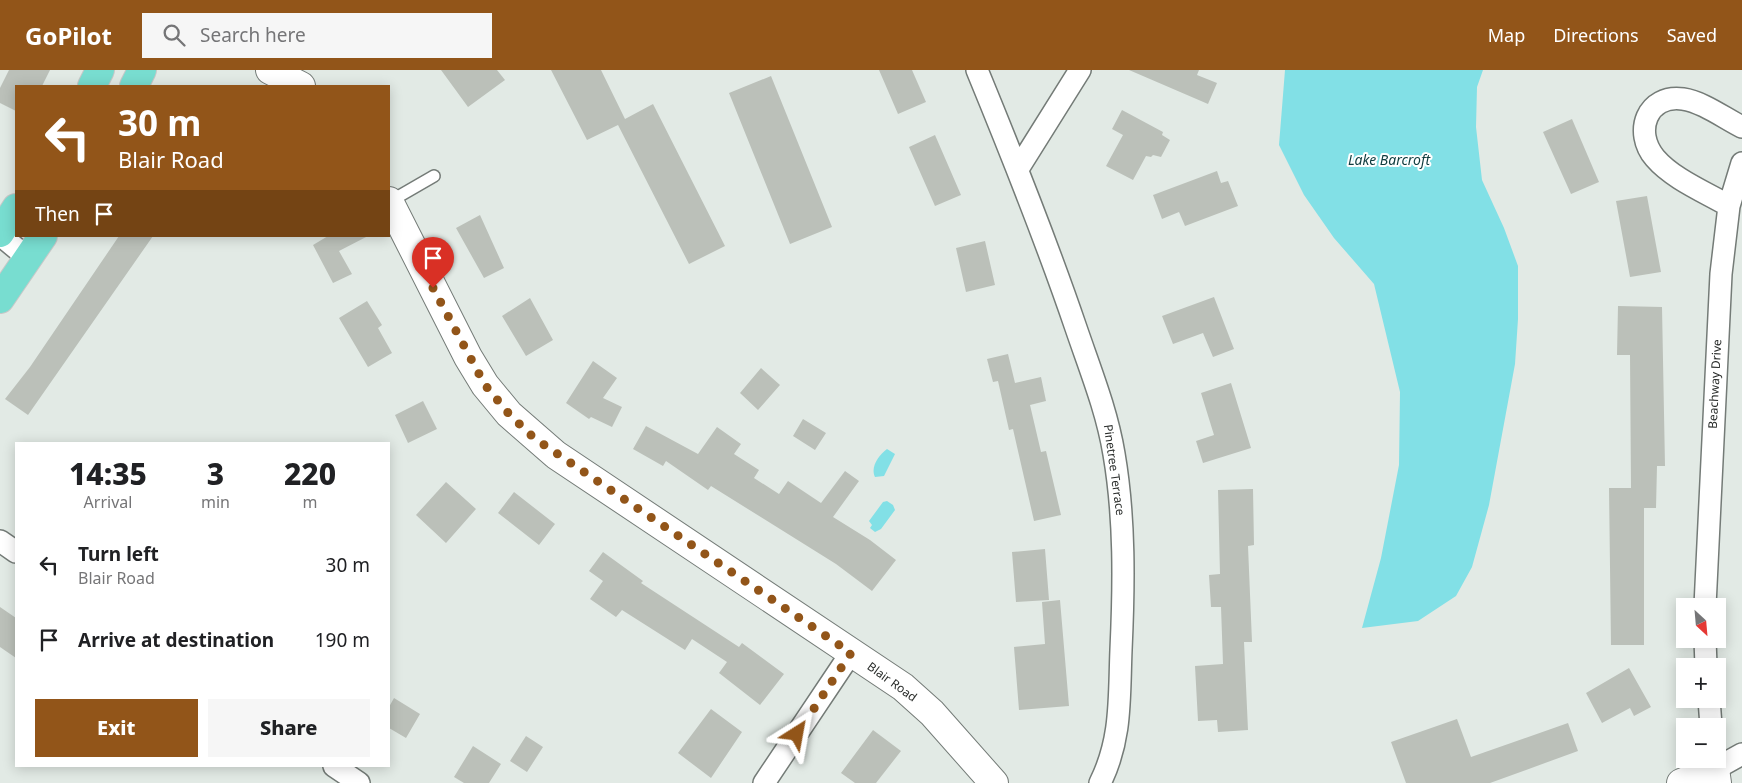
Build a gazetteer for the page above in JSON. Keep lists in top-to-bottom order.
{
  "streets": {
    "street": ["Beachway Drive", "Pinetree Terrace", "Blair Road"]
  },
  "water": ["Lake Barcroft"],
  "north": "bottom right",
  "page": {
    "header": "GoPilot",
    "search": "Search here",
    "nav": ["Map", "Directions", "Saved"],
    "turn": ["30 m", "Blair Road"],
    "then": "Then",
    "eta": [
      "14:35",
      "Arrival",
      "3",
      "min",
      "220",
      "m"
    ],
    "list": [
      {
        "name": "Turn left",
        "note": "Blair Road",
        "value": "30 m"
      },
      {
        "name": "Arrive at destination",
        "value": "190 m"
      }
    ],
    "map_buttons": ["+", "−"],
    "buttons": ["Exit", "Share"]
  }
}
